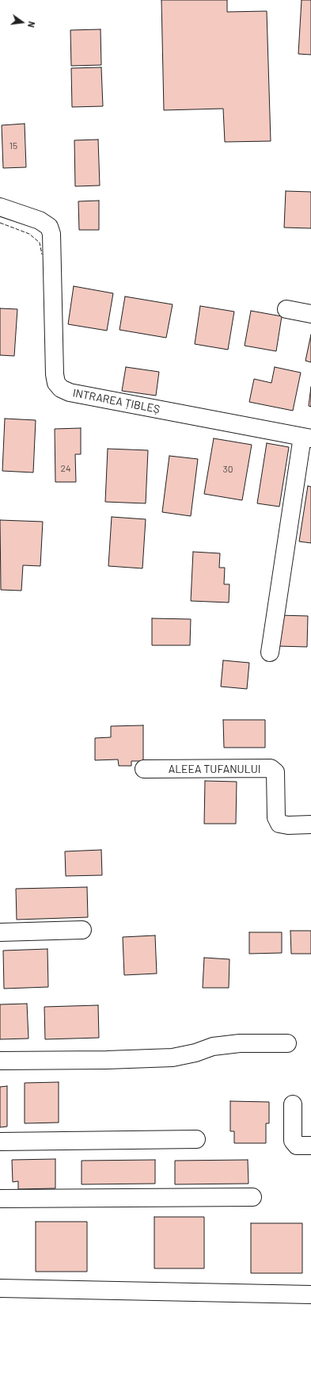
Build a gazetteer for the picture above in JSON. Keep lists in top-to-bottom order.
{
  "streets": {
    "street": ["INTRAREA ȚIBLEȘ", "ALEEA TUFANULUI"]
  },
  "house_numbers": ["15", "24", "30"],
  "north": "right"
}
